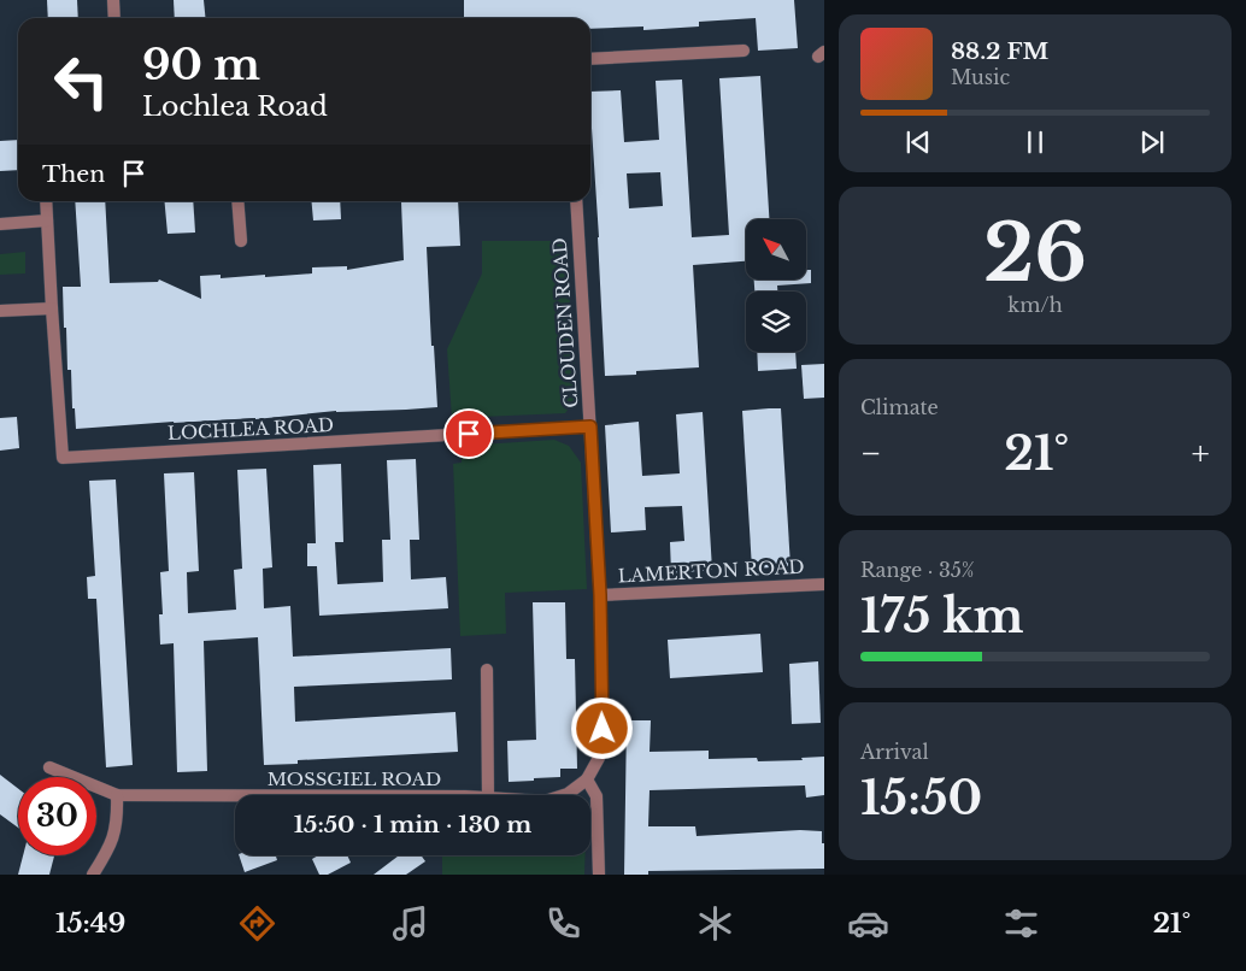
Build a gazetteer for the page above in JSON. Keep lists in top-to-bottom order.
{
  "streets": {
    "street": [
      "CLOUDEN ROAD",
      "LOCHLEA ROAD",
      "LAMERTON ROAD",
      "MOSSGIEL ROAD"
    ]
  },
  "crossings": [
    ["CLOUDEN ROAD", "LOCHLEA ROAD"],
    ["CLOUDEN ROAD", "LAMERTON ROAD"],
    ["CLOUDEN ROAD", "MOSSGIEL ROAD"]
  ],
  "north": "top left",
  "page": {
    "turn": ["90 m", "Lochlea Road"],
    "song": ["88.2 FM", "Music"],
    "then": "Then",
    "tile": [
      ["26", "km/h"],
      "Climate",
      ["Range · 35%", "175 km"],
      ["Arrival", "15:50"]
    ],
    "heat": ["−", "21°", "+"],
    "limit": "30",
    "trip": "15:50 · 1 min · 130 m",
    "tabs": ["15:49", "21°"]
  }
}
